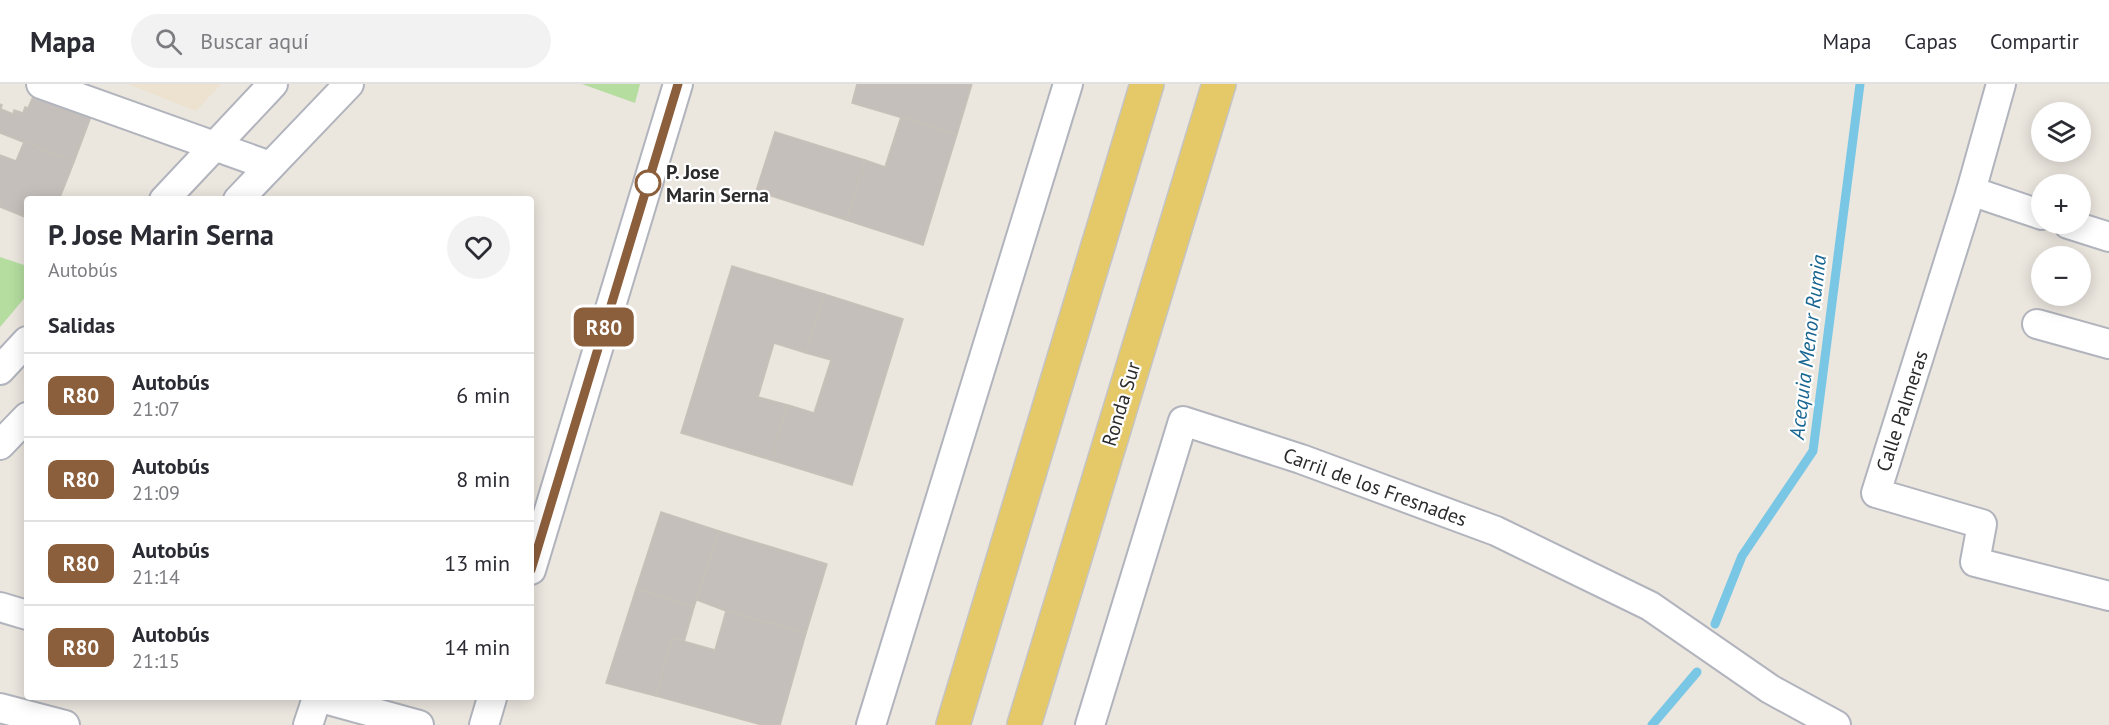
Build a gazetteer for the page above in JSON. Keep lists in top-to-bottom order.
{
  "streets": {
    "main road": ["Ronda Sur"],
    "street": ["Calle Palmeras", "Carril de los Fresnades"]
  },
  "water": ["Acequia Menor Rumia"],
  "places": ["P. Jose Marin Serna"],
  "lines": ["bus line R80"],
  "page": {
    "header": "Mapa",
    "search": "Buscar aquí",
    "nav": ["Mapa", "Capas", "Compartir"],
    "on_map": "R80",
    "map_buttons": ["+", "−"],
    "heading": [
      ["P. Jose Marin Serna", "Autobús"],
      "Salidas"
    ],
    "list": [
      {
        "mark": "R80",
        "name": "Autobús",
        "note": "21:07",
        "value": "6 min"
      },
      {
        "mark": "R80",
        "name": "Autobús",
        "note": "21:09",
        "value": "8 min"
      },
      {
        "mark": "R80",
        "name": "Autobús",
        "note": "21:14",
        "value": "13 min"
      },
      {
        "mark": "R80",
        "name": "Autobús",
        "note": "21:15",
        "value": "14 min"
      }
    ]
  }
}
